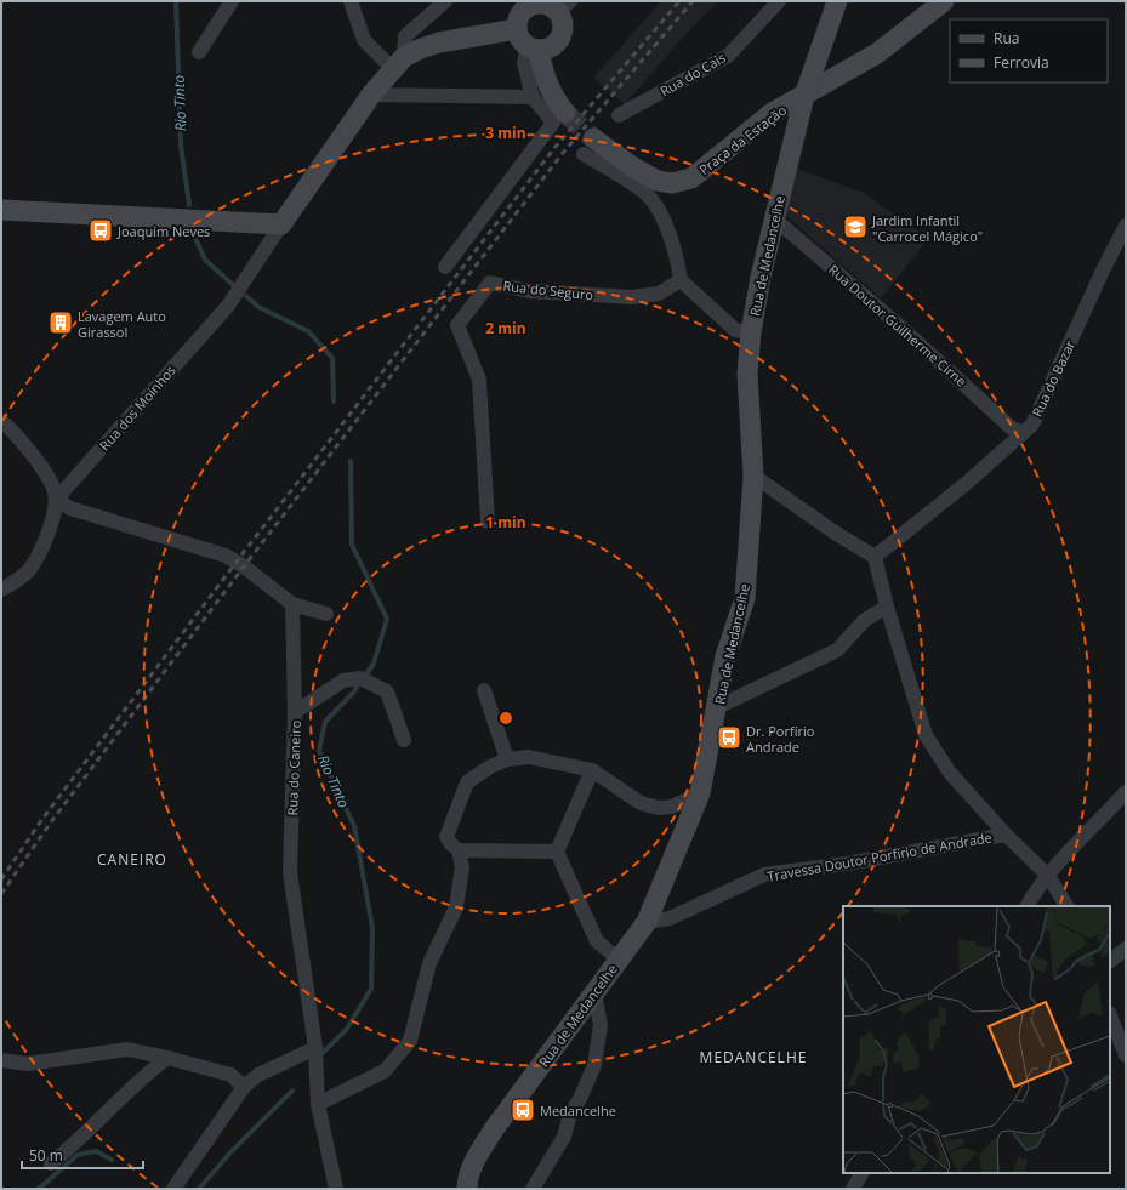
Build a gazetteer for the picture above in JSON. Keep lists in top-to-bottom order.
{
  "streets": {
    "street": [
      "Rua do Cais",
      "Praça da Estação",
      "Rua de Medancelhe",
      "Rua do Seguro",
      "Rua Doutor Guilherme Cirne",
      "Rua do Bazar",
      "Rua dos Moinhos",
      "Rua do Caneiro",
      "Travessa Doutor Porfírio de Andrade"
    ]
  },
  "crossings": [
    ["Praça da Estação", "Rua de Medancelhe"],
    ["Rua de Medancelhe", "Rua Doutor Guilherme Cirne"],
    ["Rua de Medancelhe", "Travessa Doutor Porfírio de Andrade"],
    ["Rua Doutor Guilherme Cirne", "Rua do Bazar"]
  ],
  "districts": ["CANEIRO", "MEDANCELHE"],
  "water": ["Rio Tinto"],
  "places": {
    "school or university": ["Jardim Infantil \"Carrocel Mágico\""],
    "bus stop": ["Joaquim Neves", "Dr. Porfírio Andrade", "Medancelhe"],
    "building": ["Lavagem Auto Girassol"]
  },
  "legend": ["Rua", "Ferrovia"],
  "scale_bar": "50 m",
  "rings": ["3 min", "2 min", "1 min"]
}
